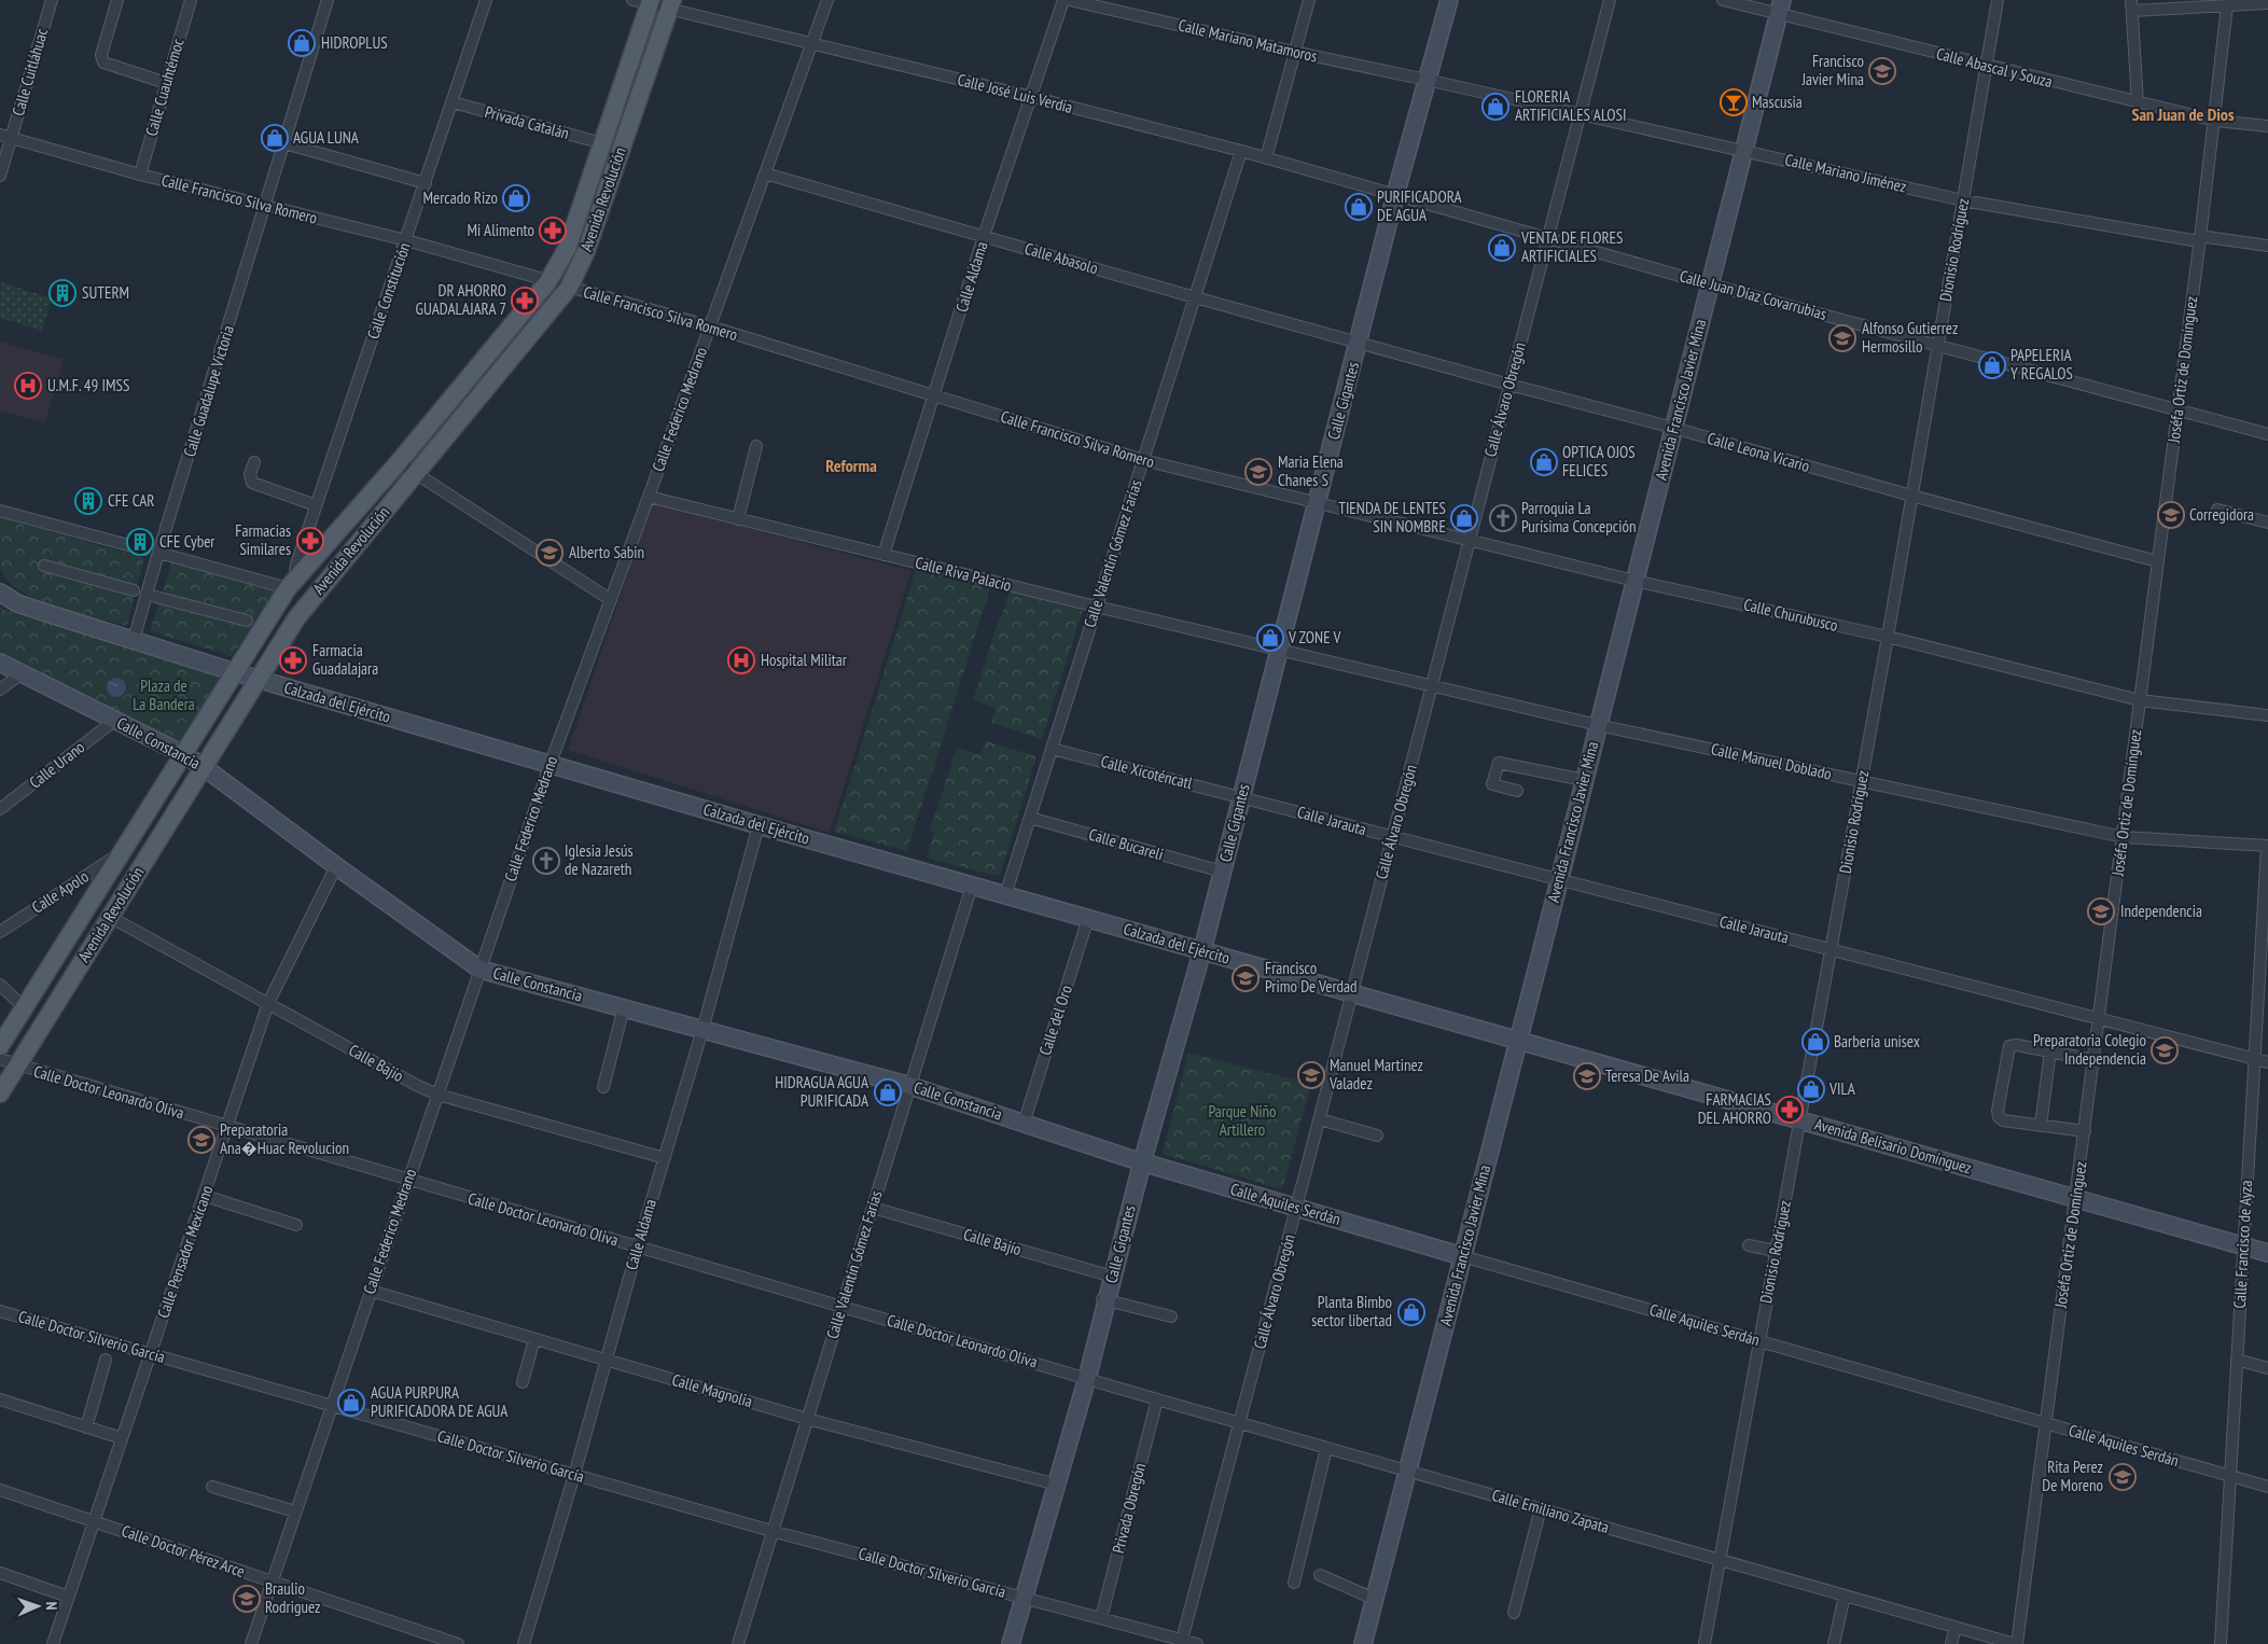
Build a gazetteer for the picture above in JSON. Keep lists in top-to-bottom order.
{
  "streets": {
    "main road": [
      "Avenida Revolución",
      "Avenida Francisco Javier Mina",
      "Calle Gigantes",
      "Calzada del Ejército",
      "Calle Constancia",
      "Avenida Belisario Domínguez",
      "Calle Aquiles Serdán"
    ],
    "street": [
      "Calle Mariano Matamoros",
      "Calle Abascal y Souza",
      "Calle Cuitláhuac",
      "Calle Cuauhtémoc",
      "Calle José Luis Verdia",
      "Privada Catalán",
      "Calle Mariano Jiménez",
      "Calle Francisco Silva Romero",
      "Dionisio Rodríguez",
      "Calle Abasolo",
      "Calle Aldama",
      "Calle Constitución",
      "Calle Juan Díaz Covarrubias",
      "Joséfa Ortiz de Domínguez",
      "Calle Guadalupe Victoria",
      "Calle Álvaro Obregón",
      "Calle Federico Medrano",
      "Calle Leona Vicario",
      "Calle Valentín Gómez Farías",
      "Calle Riva Palacio",
      "Calle Churubusco",
      "Calle Manuel Doblado",
      "Calle Urano",
      "Calle Xicoténcatl",
      "Calle Jarauta",
      "Calle Bucareli",
      "Calle Apolo",
      "Calle del Oro",
      "Calle Bajío",
      "Calle Doctor Leonardo Oliva",
      "Calle Francisco de Ayza",
      "Calle Pensador Mexicano",
      "Calle Doctor Silverio García",
      "Calle Magnolia",
      "Privada Obregón",
      "Calle Emiliano Zapata",
      "Calle Doctor Pérez Arce"
    ]
  },
  "crossings": [
    ["Calle Mariano Matamoros", "Calle Mariano Jiménez"],
    ["Calle Mariano Matamoros", "Calle Gigantes"],
    ["Calle Abascal y Souza", "Dionisio Rodríguez"],
    ["Calle Abascal y Souza", "Joséfa Ortiz de Domínguez"],
    ["Calle Abascal y Souza", "Avenida Francisco Javier Mina"],
    ["Calle Cuitláhuac", "Calle Francisco Silva Romero"],
    ["Calle Cuauhtémoc", "Calle Francisco Silva Romero"],
    ["Calle José Luis Verdia", "Avenida Revolución"],
    ["Calle José Luis Verdia", "Calle Aldama"],
    ["Calle José Luis Verdia", "Calle Juan Díaz Covarrubias"],
    ["Calle José Luis Verdia", "Calle Gigantes"],
    ["Calle José Luis Verdia", "Calle Federico Medrano"],
    ["Calle José Luis Verdia", "Calle Valentín Gómez Farías"],
    ["Privada Catalán", "Avenida Revolución"],
    ["Privada Catalán", "Calle Constitución"],
    ["Calle Mariano Jiménez", "Dionisio Rodríguez"],
    ["Calle Mariano Jiménez", "Joséfa Ortiz de Domínguez"],
    ["Calle Mariano Jiménez", "Calle Álvaro Obregón"],
    ["Calle Mariano Jiménez", "Avenida Francisco Javier Mina"],
    ["Calle Mariano Jiménez", "Calle Gigantes"],
    ["Calle Francisco Silva Romero", "Avenida Revolución"],
    ["Calle Francisco Silva Romero", "Calle Aldama"],
    ["Calle Francisco Silva Romero", "Calle Constitución"],
    ["Calle Francisco Silva Romero", "Calle Guadalupe Victoria"],
    ["Calle Francisco Silva Romero", "Calle Gigantes"],
    ["Calle Francisco Silva Romero", "Calle Federico Medrano"],
    ["Calle Francisco Silva Romero", "Calle Valentín Gómez Farías"],
    ["Calle Francisco Silva Romero", "Calle Churubusco"],
    ["Avenida Revolución", "Calle Constitución"],
    ["Avenida Revolución", "Calzada del Ejército"],
    ["Avenida Revolución", "Calle Constancia"],
    ["Avenida Revolución", "Calle Apolo"],
    ["Avenida Revolución", "Calle Bajío"],
    ["Avenida Revolución", "Calle Doctor Leonardo Oliva"],
    ["Dionisio Rodríguez", "Calle Juan Díaz Covarrubias"],
    ["Dionisio Rodríguez", "Calle Leona Vicario"],
    ["Dionisio Rodríguez", "Calle Churubusco"],
    ["Dionisio Rodríguez", "Calle Manuel Doblado"],
    ["Dionisio Rodríguez", "Calle Jarauta"],
    ["Dionisio Rodríguez", "Avenida Belisario Domínguez"],
    ["Dionisio Rodríguez", "Calle Aquiles Serdán"],
    ["Dionisio Rodríguez", "Calle Emiliano Zapata"],
    ["Calle Abasolo", "Calle Aldama"],
    ["Calle Abasolo", "Calle Gigantes"],
    ["Calle Abasolo", "Calle Federico Medrano"],
    ["Calle Abasolo", "Calle Leona Vicario"],
    ["Calle Abasolo", "Calle Valentín Gómez Farías"],
    ["Calle Aldama", "Calle Riva Palacio"],
    ["Calle Aldama", "Calzada del Ejército"],
    ["Calle Aldama", "Calle Constancia"],
    ["Calle Aldama", "Calle Bajío"],
    ["Calle Aldama", "Calle Doctor Leonardo Oliva"],
    ["Calle Aldama", "Calle Doctor Silverio García"],
    ["Calle Aldama", "Calle Magnolia"],
    ["Calle Juan Díaz Covarrubias", "Joséfa Ortiz de Domínguez"],
    ["Calle Juan Díaz Covarrubias", "Calle Álvaro Obregón"],
    ["Calle Juan Díaz Covarrubias", "Avenida Francisco Javier Mina"],
    ["Calle Juan Díaz Covarrubias", "Calle Gigantes"],
    ["Joséfa Ortiz de Domínguez", "Calle Leona Vicario"],
    ["Joséfa Ortiz de Domínguez", "Calle Churubusco"],
    ["Joséfa Ortiz de Domínguez", "Calle Manuel Doblado"],
    ["Joséfa Ortiz de Domínguez", "Calle Jarauta"],
    ["Joséfa Ortiz de Domínguez", "Avenida Belisario Domínguez"],
    ["Joséfa Ortiz de Domínguez", "Calle Aquiles Serdán"],
    ["Joséfa Ortiz de Domínguez", "Calle Emiliano Zapata"],
    ["Calle Guadalupe Victoria", "Calzada del Ejército"],
    ["Calle Álvaro Obregón", "Calle Leona Vicario"],
    ["Calle Álvaro Obregón", "Calle Churubusco"],
    ["Calle Álvaro Obregón", "Calzada del Ejército"],
    ["Calle Álvaro Obregón", "Calle Manuel Doblado"],
    ["Calle Álvaro Obregón", "Calle Jarauta"],
    ["Calle Álvaro Obregón", "Calle Aquiles Serdán"],
    ["Calle Álvaro Obregón", "Calle Doctor Silverio García"],
    ["Calle Álvaro Obregón", "Calle Emiliano Zapata"],
    ["Avenida Francisco Javier Mina", "Calle Leona Vicario"],
    ["Avenida Francisco Javier Mina", "Calle Churubusco"],
    ["Avenida Francisco Javier Mina", "Calzada del Ejército"],
    ["Avenida Francisco Javier Mina", "Calle Manuel Doblado"],
    ["Avenida Francisco Javier Mina", "Calle Jarauta"],
    ["Avenida Francisco Javier Mina", "Avenida Belisario Domínguez"],
    ["Avenida Francisco Javier Mina", "Calle Aquiles Serdán"],
    ["Avenida Francisco Javier Mina", "Calle Emiliano Zapata"],
    ["Calle Gigantes", "Calle Leona Vicario"],
    ["Calle Gigantes", "Calle Riva Palacio"],
    ["Calle Gigantes", "Calle Churubusco"],
    ["Calle Gigantes", "Calzada del Ejército"],
    ["Calle Gigantes", "Calle Constancia"],
    ["Calle Gigantes", "Calle Manuel Doblado"],
    ["Calle Gigantes", "Calle Xicoténcatl"],
    ["Calle Gigantes", "Calle Jarauta"],
    ["Calle Gigantes", "Calle Bucareli"],
    ["Calle Gigantes", "Calle Bajío"],
    ["Calle Gigantes", "Calle Doctor Leonardo Oliva"],
    ["Calle Gigantes", "Calle Aquiles Serdán"],
    ["Calle Gigantes", "Calle Doctor Silverio García"],
    ["Calle Gigantes", "Calle Magnolia"],
    ["Calle Gigantes", "Calle Emiliano Zapata"],
    ["Calle Federico Medrano", "Calle Riva Palacio"],
    ["Calle Federico Medrano", "Calzada del Ejército"],
    ["Calle Federico Medrano", "Calle Constancia"],
    ["Calle Federico Medrano", "Calle Bajío"],
    ["Calle Federico Medrano", "Calle Doctor Leonardo Oliva"],
    ["Calle Federico Medrano", "Calle Doctor Silverio García"],
    ["Calle Federico Medrano", "Calle Magnolia"],
    ["Calle Federico Medrano", "Calle Doctor Pérez Arce"],
    ["Calle Valentín Gómez Farías", "Calle Riva Palacio"],
    ["Calle Valentín Gómez Farías", "Calzada del Ejército"],
    ["Calle Valentín Gómez Farías", "Calle Constancia"],
    ["Calle Valentín Gómez Farías", "Calle Xicoténcatl"],
    ["Calle Valentín Gómez Farías", "Calle Bucareli"],
    ["Calle Valentín Gómez Farías", "Calle Bajío"],
    ["Calle Valentín Gómez Farías", "Calle Doctor Leonardo Oliva"],
    ["Calle Valentín Gómez Farías", "Calle Doctor Silverio García"],
    ["Calle Valentín Gómez Farías", "Calle Magnolia"],
    ["Calle Riva Palacio", "Calle Manuel Doblado"],
    ["Calzada del Ejército", "Calle del Oro"],
    ["Calzada del Ejército", "Avenida Belisario Domínguez"],
    ["Calle Constancia", "Calle Urano"],
    ["Calle Constancia", "Calle del Oro"],
    ["Calle Constancia", "Calle Aquiles Serdán"],
    ["Calle Constancia", "Calle Pensador Mexicano"],
    ["Calle Manuel Doblado", "Calle Francisco de Ayza"],
    ["Calle Xicoténcatl", "Calle Jarauta"],
    ["Calle Jarauta", "Calle Francisco de Ayza"],
    ["Calle Bajío", "Calle Pensador Mexicano"],
    ["Calle Doctor Leonardo Oliva", "Calle Pensador Mexicano"],
    ["Calle Doctor Leonardo Oliva", "Calle Emiliano Zapata"],
    ["Avenida Belisario Domínguez", "Calle Francisco de Ayza"],
    ["Calle Aquiles Serdán", "Calle Francisco de Ayza"],
    ["Calle Pensador Mexicano", "Calle Doctor Silverio García"],
    ["Calle Pensador Mexicano", "Calle Doctor Pérez Arce"],
    ["Calle Doctor Silverio García", "Privada Obregón"],
    ["Privada Obregón", "Calle Emiliano Zapata"]
  ],
  "districts": ["San Juan de Dios", "Reforma"],
  "parks": ["Plaza de La Bandera", "Parque Niño Artillero"],
  "places": {
    "shop": [
      "HIDROPLUS",
      "FLORERIA ARTIFICIALES ALOSI",
      "AGUA LUNA",
      "Mercado Rizo",
      "PURIFICADORA DE AGUA",
      "VENTA DE FLORES ARTIFICIALES",
      "PAPELERIA Y REGALOS",
      "OPTICA OJOS FELICES",
      "TIENDA DE LENTES SIN NOMBRE",
      "V ZONE V",
      "Barbería unisex",
      "VILA",
      "HIDRAGUA AGUA PURIFICADA",
      "Planta Bimbo sector libertad",
      "AGUA PURPURA PURIFICADORA DE AGUA"
    ],
    "school or university": [
      "Francisco Javier Mina",
      "Alfonso Gutierrez Hermosillo",
      "Maria Elena Chanes S",
      "Corregidora",
      "Alberto Sabin",
      "Independencia",
      "Francisco Primo De Verdad",
      "Preparatoria Colegio Independencia",
      "Manuel Martinez Valadez",
      "Teresa De Avila",
      "Preparatoria Ana�Huac Revolucion",
      "Rita Perez De Moreno",
      "Braulio Rodriguez"
    ],
    "bar": ["Mascusia"],
    "pharmacy": [
      "Mi Alimento",
      "DR AHORRO GUADALAJARA 7",
      "Farmacias Similares",
      "Farmacia Guadalajara",
      "FARMACIAS DEL AHORRO"
    ],
    "building": ["SUTERM", "CFE CAR", "CFE Cyber"],
    "hospital": ["U.M.F. 49 IMSS", "Hospital Militar"],
    "church": ["Parroquia La Purísima Concepción", "Iglesia Jesús de Nazareth"]
  },
  "north": "right"
}
